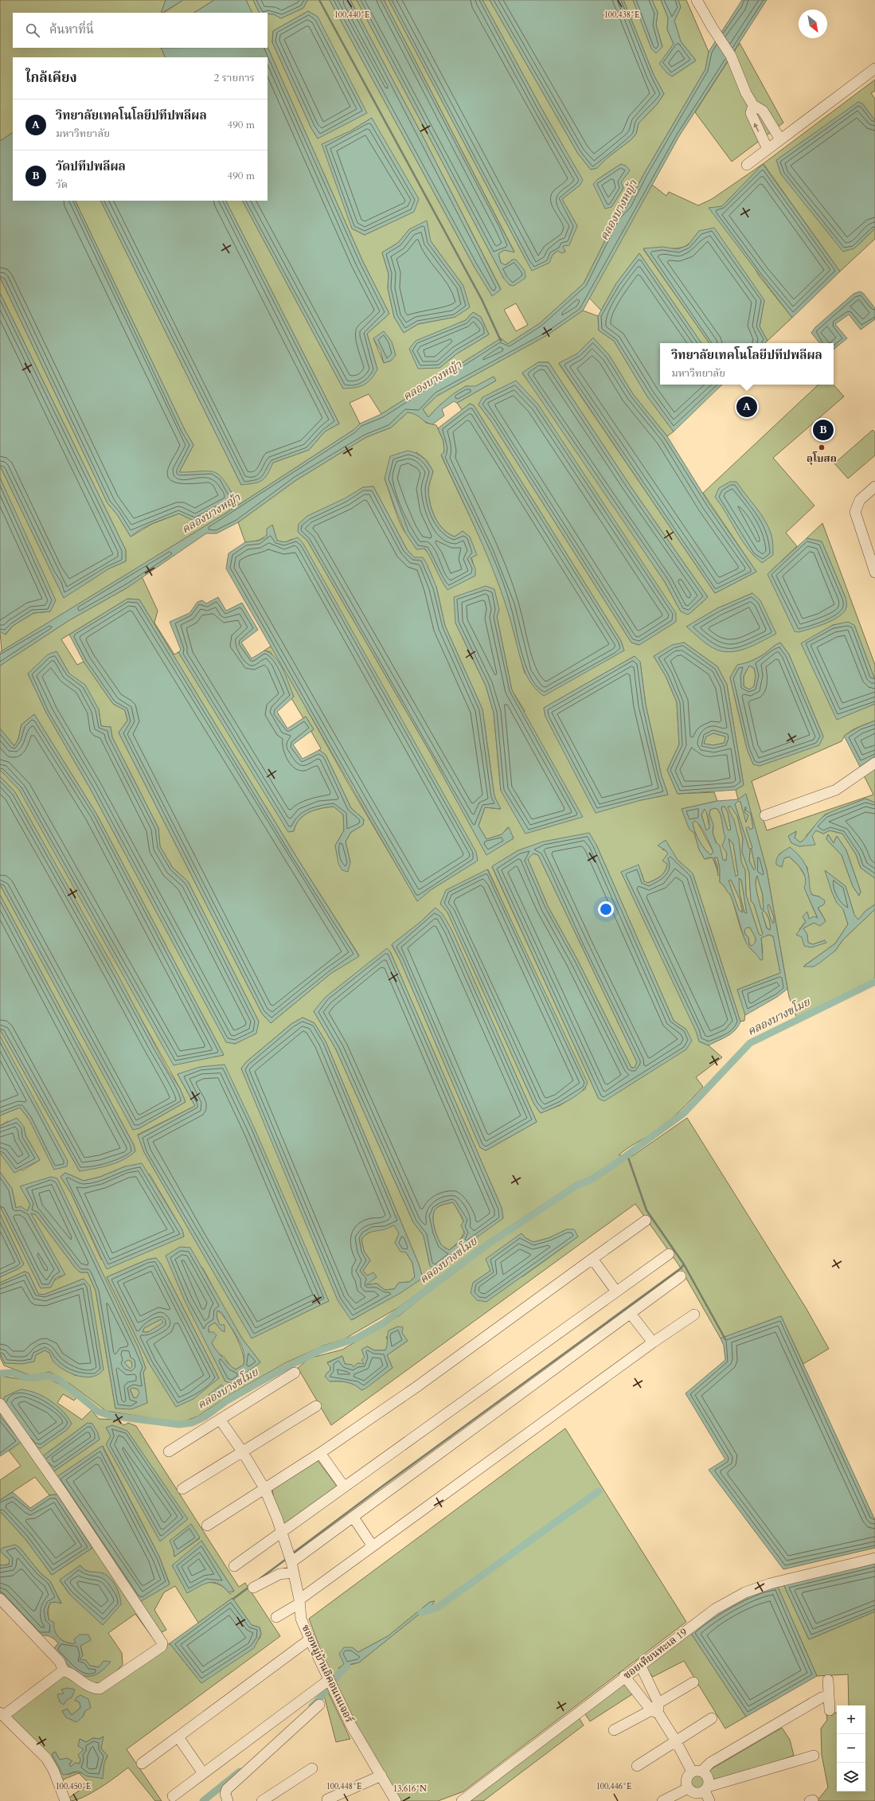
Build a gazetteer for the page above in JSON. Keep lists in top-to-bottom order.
{
  "streets": {
    "street": ["ซอยเทียนทะเล 19", "ซอยหมู่บ้านอิคอนเนเจอร์"]
  },
  "water": ["คลองบางหญ้า", "คลองบางขโมย"],
  "places": ["อุโบสถ"],
  "north": "bottom right",
  "page": {
    "search": "ค้นหาที่นี่",
    "heading": ["ใกล้เคียง", "2 รายการ"],
    "list": [
      {
        "mark": "A",
        "name": "วิทยาลัยเทคโนโลยีปทีปพลีผล",
        "note": "มหาวิทยาลัย",
        "value": "490 m"
      },
      {
        "mark": "B",
        "name": "วัดปทีปพลีผล",
        "note": "วัด",
        "value": "490 m"
      }
    ],
    "popup": ["วิทยาลัยเทคโนโลยีปทีปพลีผล", "มหาวิทยาลัย"],
    "pins": ["A", "B"],
    "map_buttons": ["+", "−"]
  },
  "coordinates": [
    "100.440°E",
    "100.438°E",
    "100.450°E",
    "100.448°E",
    "100.446°E",
    "13.616°N"
  ]
}
